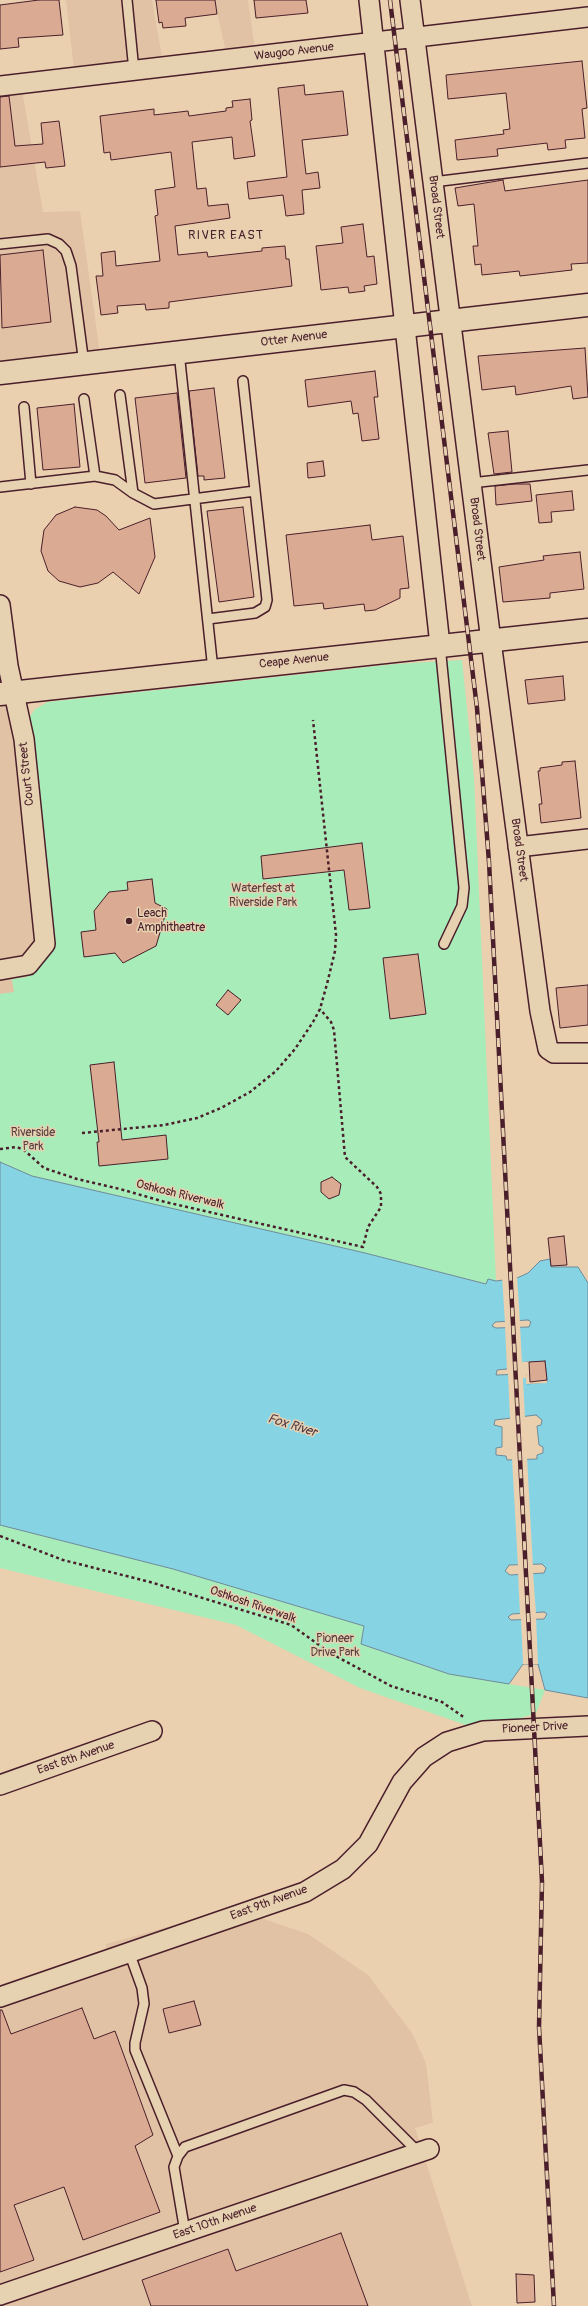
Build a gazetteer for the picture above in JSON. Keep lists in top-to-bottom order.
{
  "streets": {
    "street": [
      "Waugoo Avenue",
      "Broad Street",
      "Otter Avenue",
      "Ceape Avenue",
      "Court Street",
      "Pioneer Drive",
      "East 8th Avenue",
      "East 9th Avenue",
      "East 10th Avenue"
    ],
    "path": ["Oshkosh Riverwalk"]
  },
  "crossings": [
    ["Waugoo Avenue", "Broad Street"],
    ["Broad Street", "Otter Avenue"],
    ["Broad Street", "Ceape Avenue"],
    ["Ceape Avenue", "Court Street"],
    ["Oshkosh Riverwalk", "Pioneer Drive"],
    ["Oshkosh Riverwalk", "East 9th Avenue"],
    ["Pioneer Drive", "East 9th Avenue"]
  ],
  "districts": ["RIVER EAST"],
  "water": ["Fox River"],
  "parks": ["Waterfest at Riverside Park", "Riverside Park", "Pioneer Drive Park"],
  "places": ["Leach Amphitheatre"]
}
